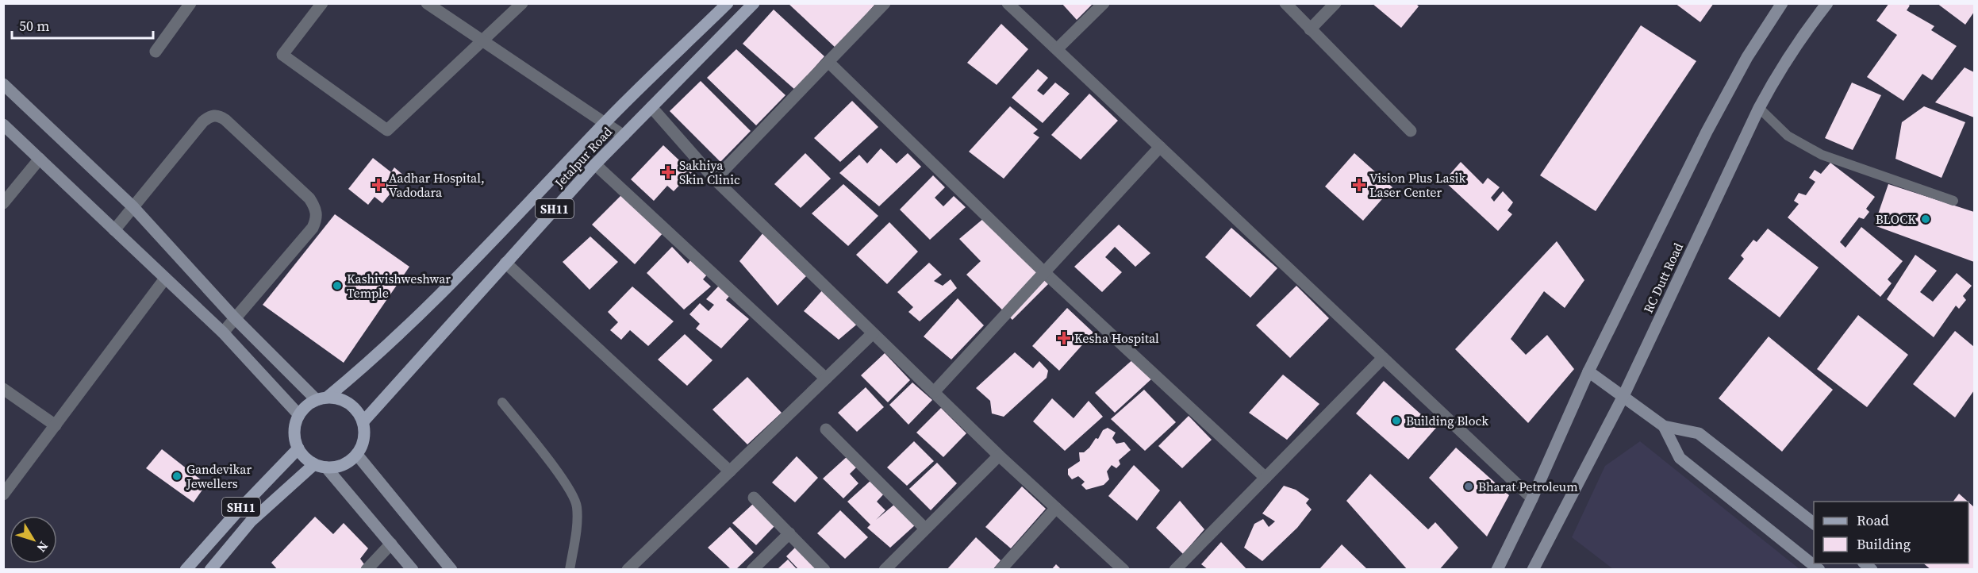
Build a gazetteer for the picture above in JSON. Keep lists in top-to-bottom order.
{
  "streets": {
    "main road": ["Jetalpur Road", "SH11", "RC Dutt Road"]
  },
  "crossings": [
    ["Jetalpur Road", "SH11"]
  ],
  "places": {
    "health": [
      "Sakhiya Skin Clinic",
      "Aadhar Hospital, Vadodara",
      "Vision Plus Lasik Laser Center",
      "Kesha Hospital"
    ],
    "other": [
      "BLOCK",
      "Kashivishweshwar Temple",
      "Building Block",
      "Gandevikar Jewellers",
      "Bharat Petroleum"
    ]
  },
  "legend": ["Road", "Building"],
  "scale_bar": "50 m",
  "north": "bottom right"
}
